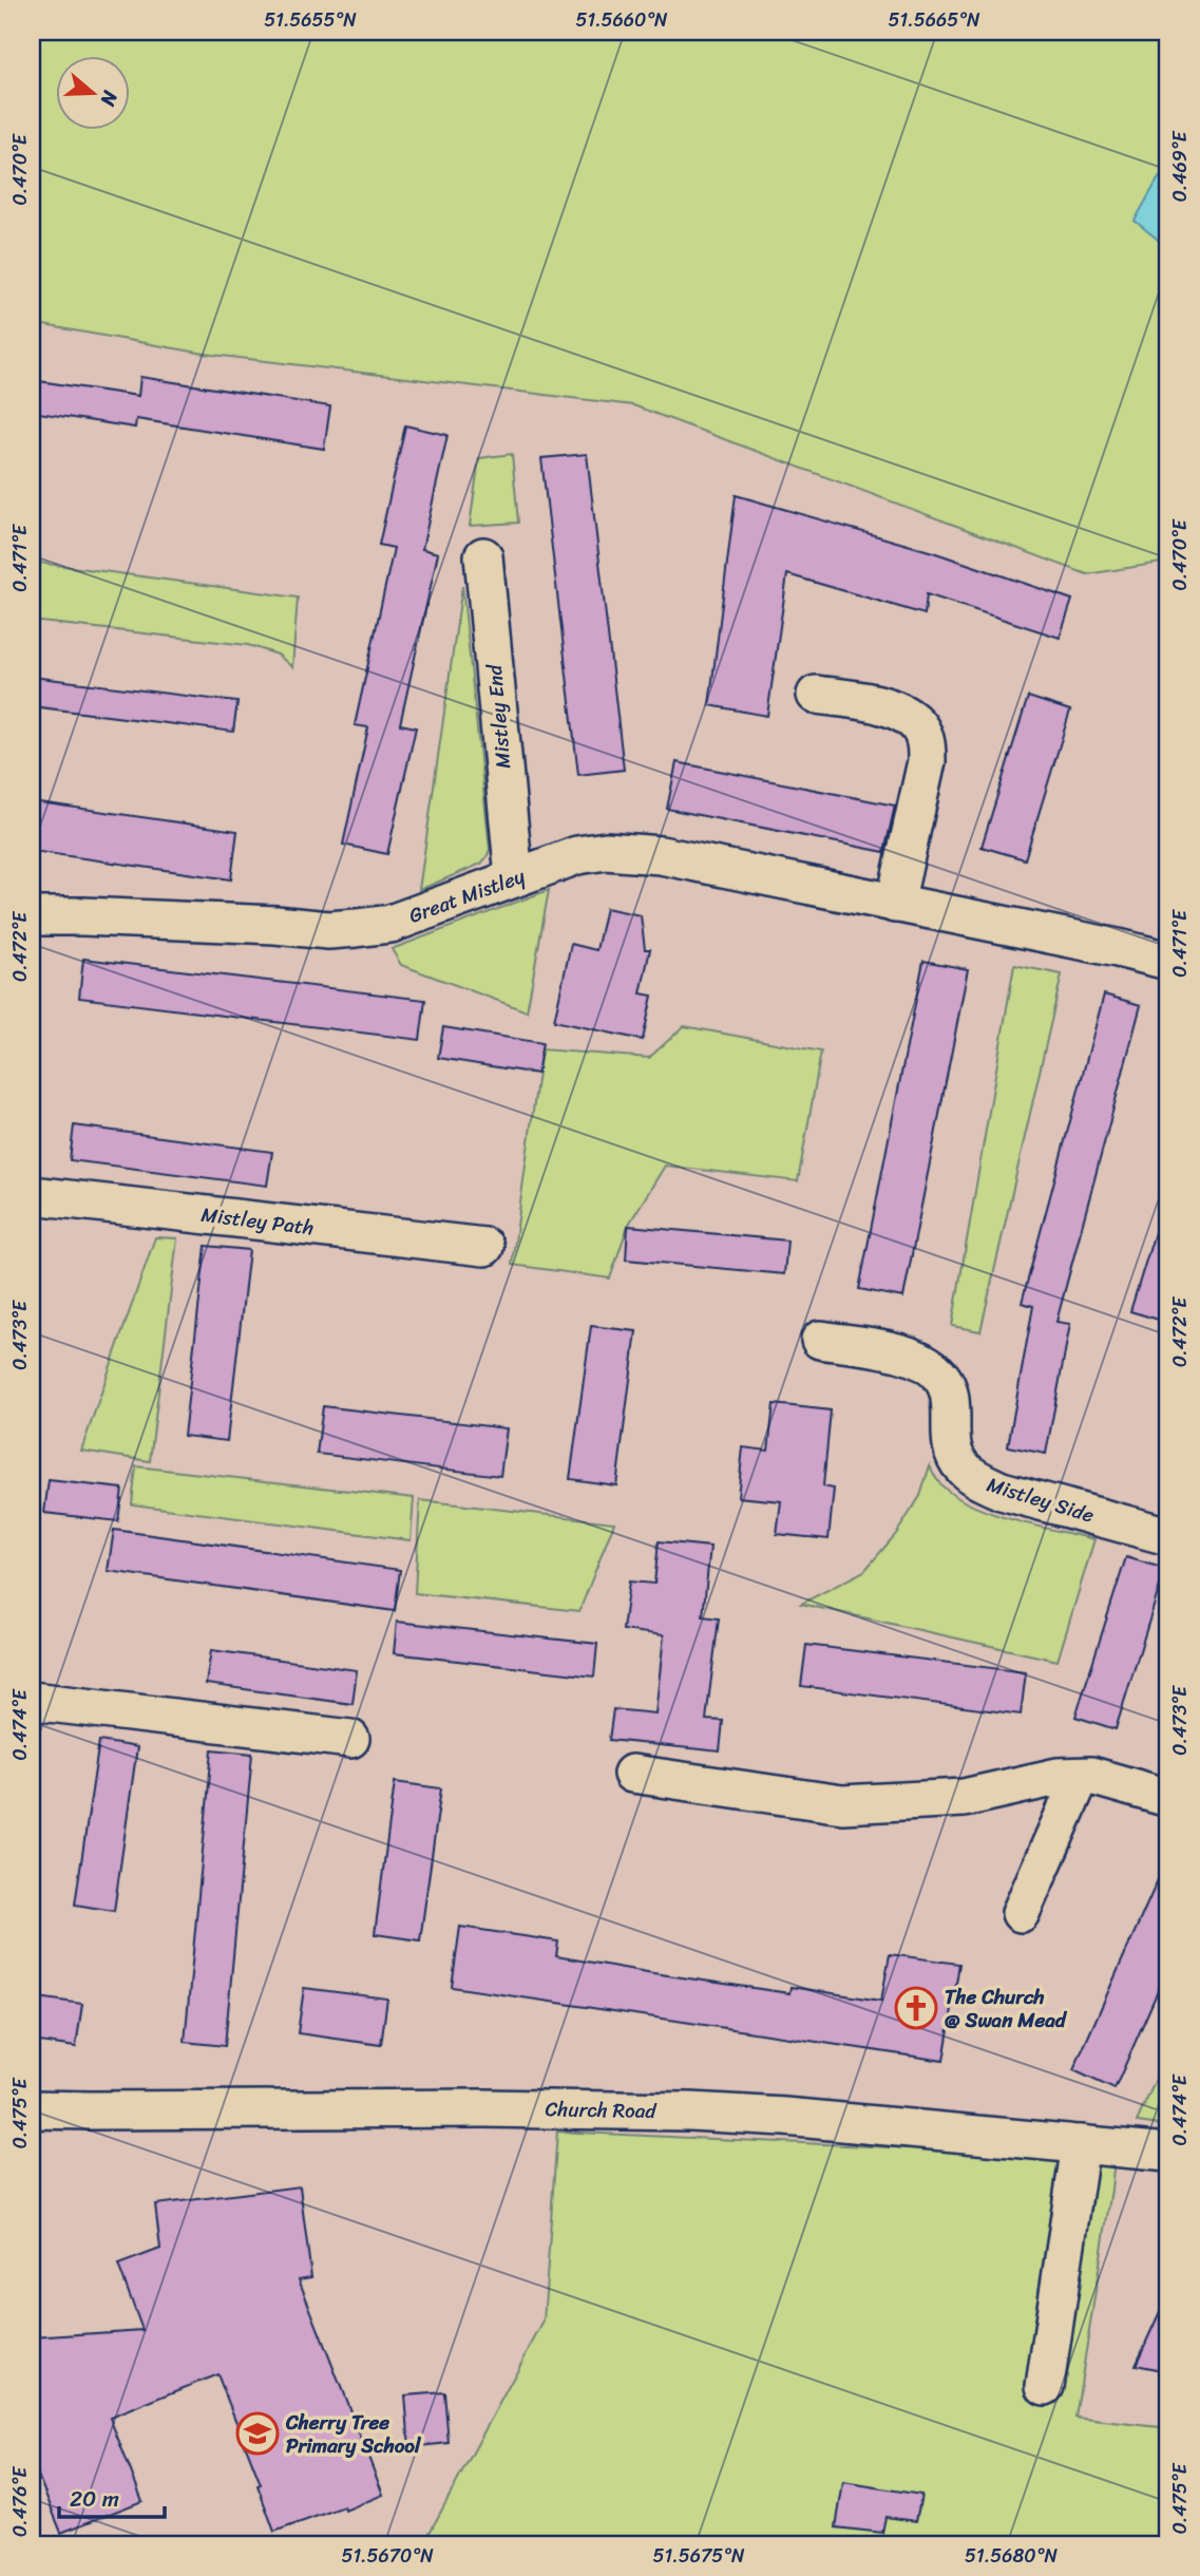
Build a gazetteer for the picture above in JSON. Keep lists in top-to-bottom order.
{
  "streets": {
    "street": [
      "Mistley End",
      "Great Mistley",
      "Mistley Path",
      "Mistley Side",
      "Church Road"
    ]
  },
  "crossings": [
    ["Mistley End", "Great Mistley"]
  ],
  "places": {
    "church": ["The Church @ Swan Mead"],
    "school or university": ["Cherry Tree Primary School"]
  },
  "scale_bar": "20 m",
  "north": "right",
  "coordinates": [
    "51.5655°N",
    "51.5660°N",
    "51.5665°N",
    "0.469°E",
    "0.470°E",
    "0.471°E",
    "0.472°E",
    "0.473°E",
    "0.474°E",
    "0.475°E",
    "0.476°E",
    "51.5670°N",
    "51.5675°N",
    "51.5680°N"
  ]
}
